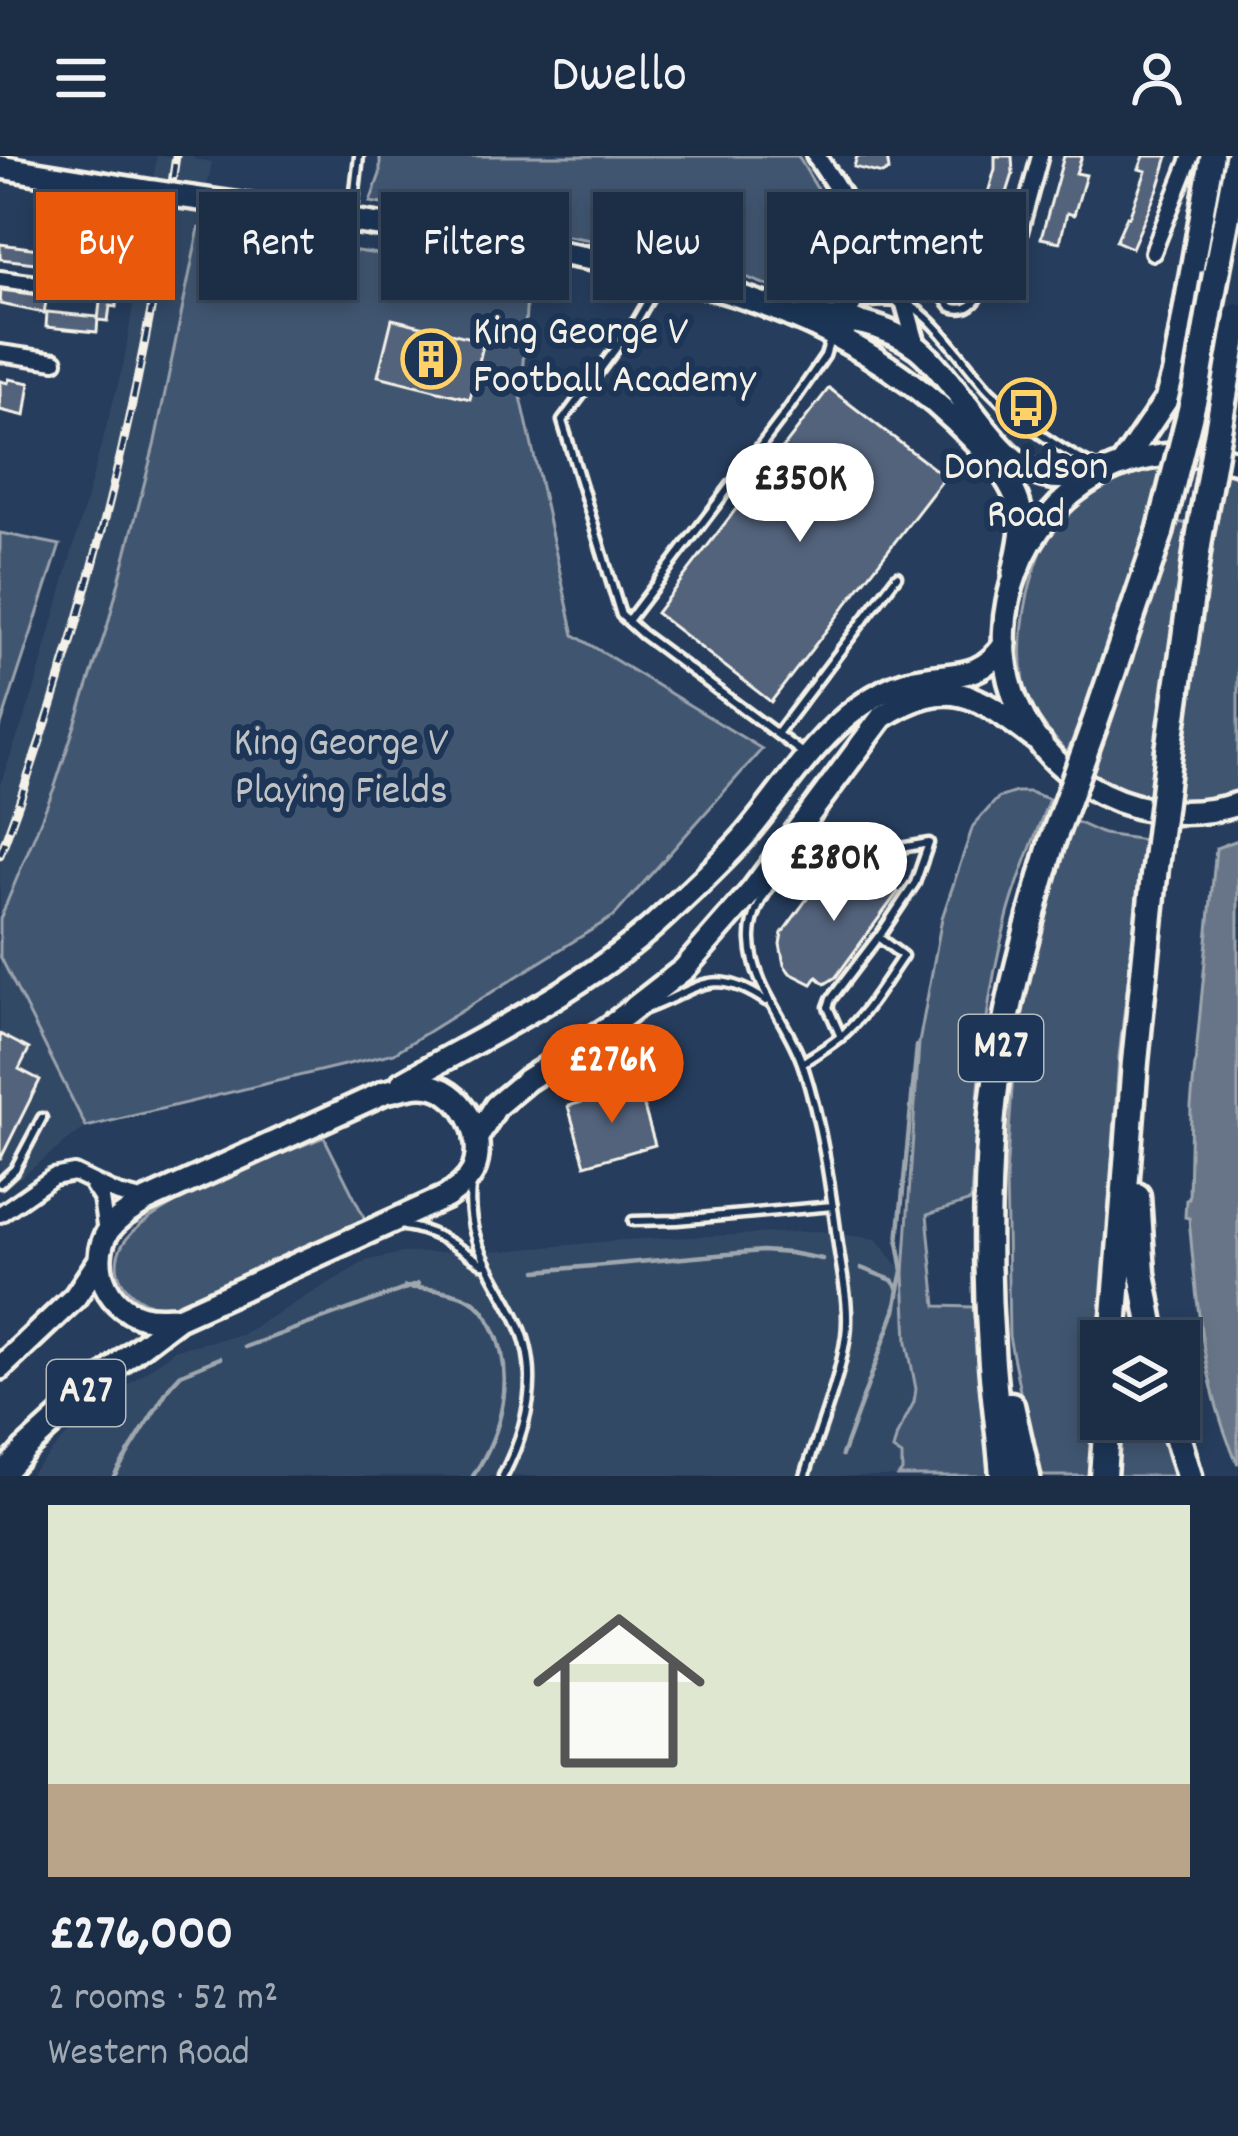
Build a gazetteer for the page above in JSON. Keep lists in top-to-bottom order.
{
  "streets": {
    "highway": ["M27"],
    "main road": ["A27"]
  },
  "parks": ["King George V Playing Fields"],
  "places": {
    "building": ["King George V Football Academy"],
    "bus stop": ["Donaldson Road"]
  },
  "page": {
    "header": "Dwello",
    "chip": [
      "Buy",
      "Rent",
      "Filters",
      "New",
      "Apartment"
    ],
    "price": ["£350K", "£380K", "£276K"],
    "list": [
      {
        "name": "£276,000",
        "note": "2 rooms · 52 m² · Western Road"
      }
    ]
  }
}
